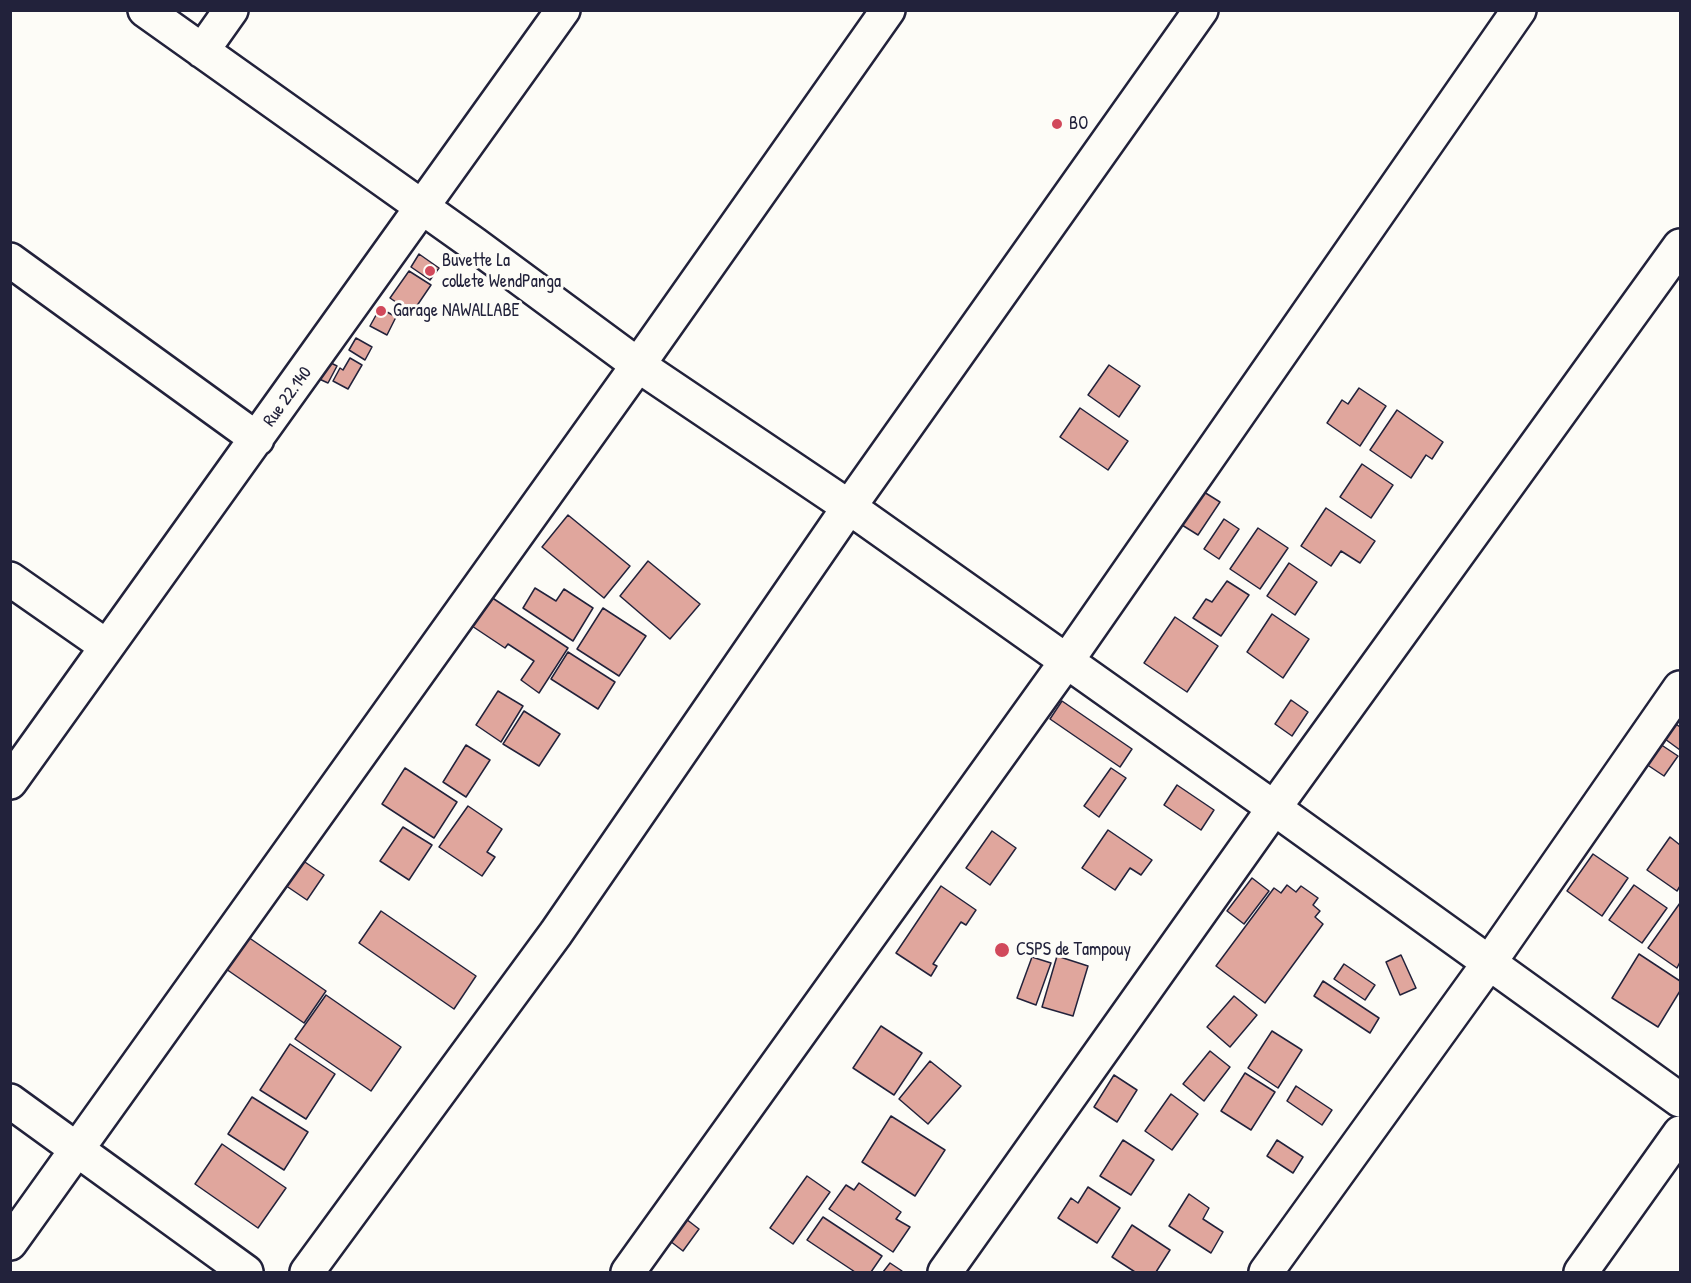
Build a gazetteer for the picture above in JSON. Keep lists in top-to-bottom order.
{
  "streets": {
    "street": ["Rue 22.140"]
  },
  "places": [
    "BO",
    "Buvette La collete WendPanga",
    "Garage NAWALLABE",
    "CSPS de Tampouy"
  ]
}
